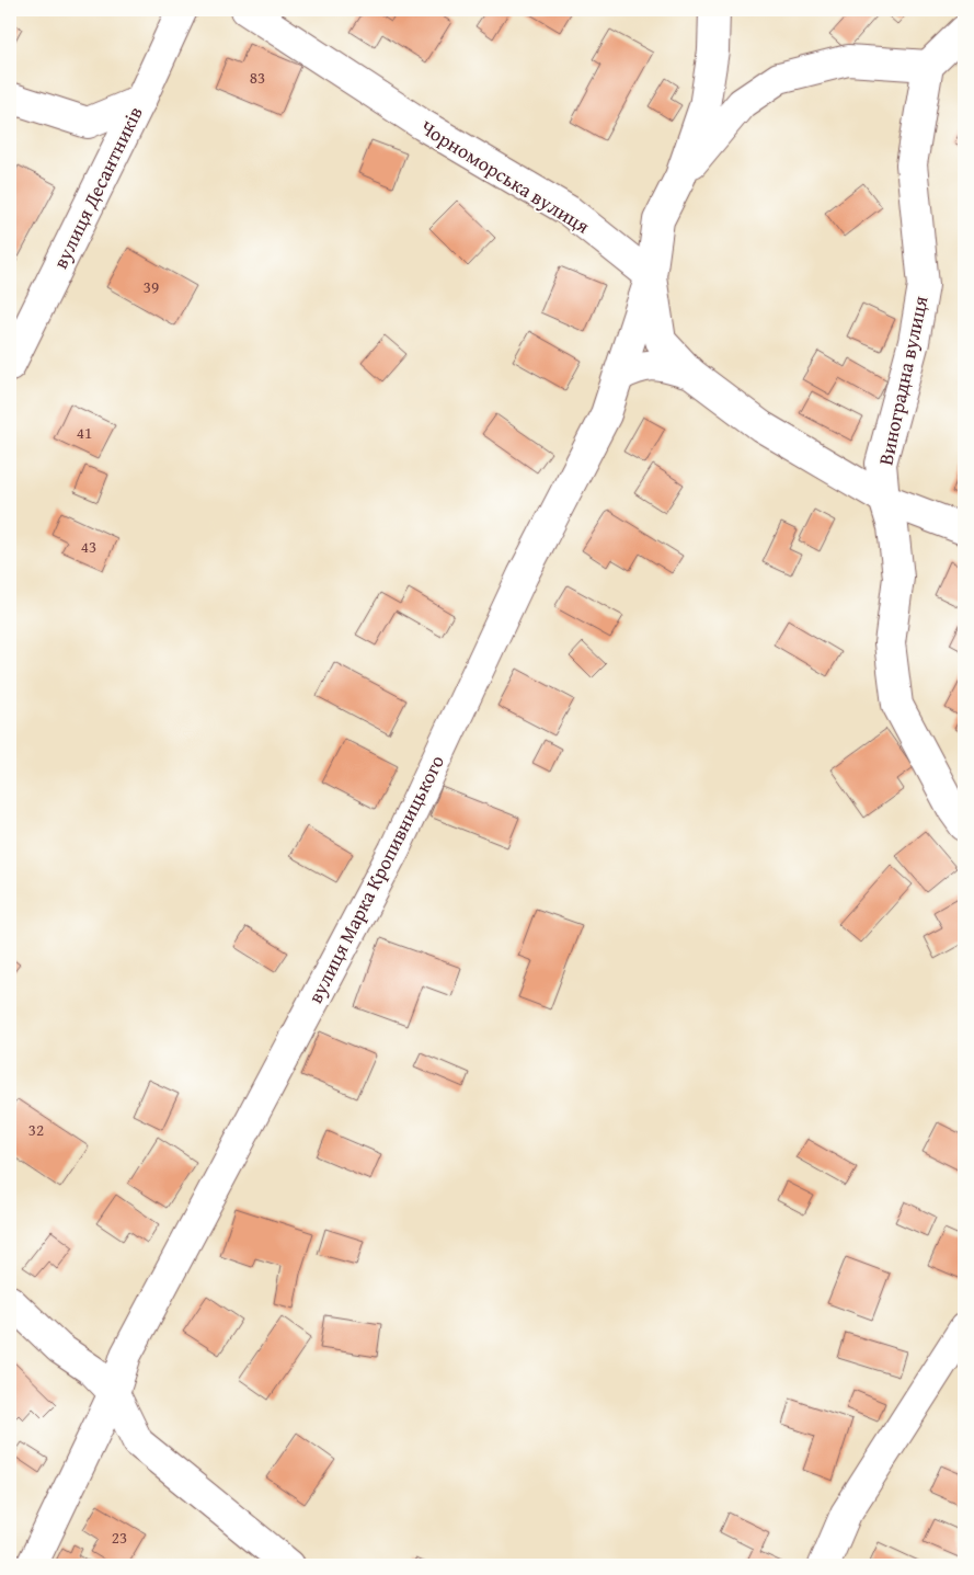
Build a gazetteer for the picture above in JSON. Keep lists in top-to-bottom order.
{
  "streets": {
    "street": [
      "Чорноморська вулиця",
      "вулиця Десантників",
      "Виноградна вулиця",
      "вулиця Марка Кропивницького"
    ]
  },
  "crossings": [
    ["Чорноморська вулиця", "вулиця Марка Кропивницького"]
  ],
  "house_numbers": [
    "83",
    "39",
    "41",
    "43",
    "32",
    "23"
  ]
}
